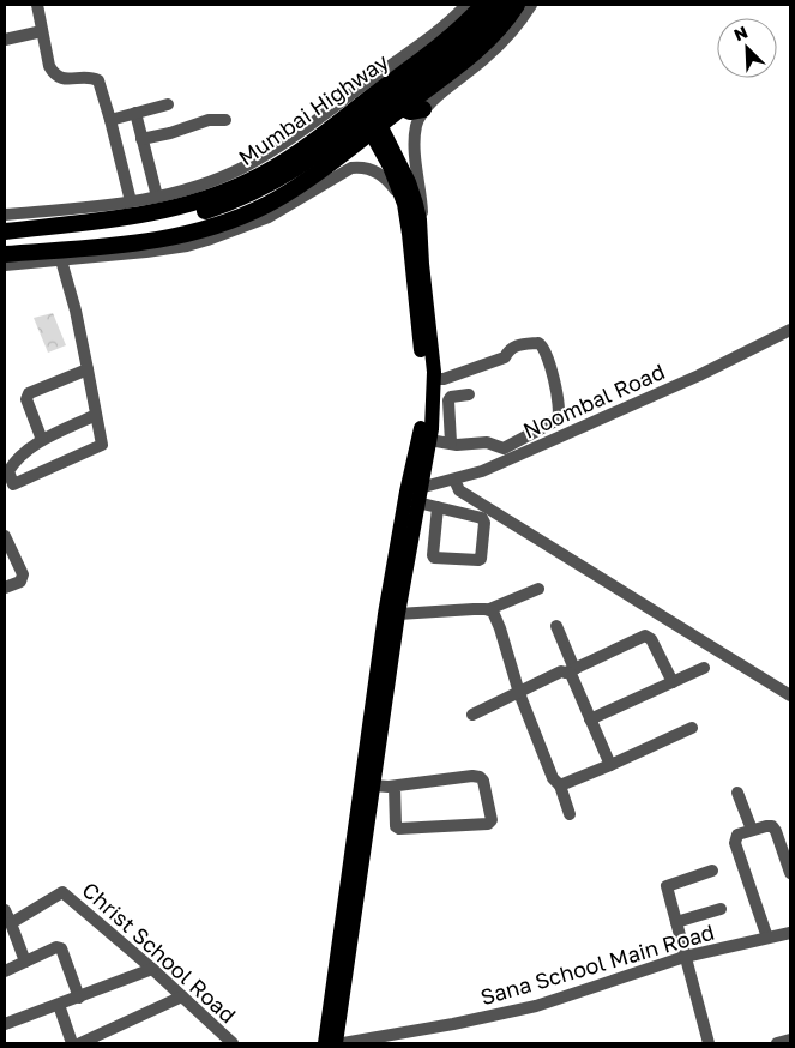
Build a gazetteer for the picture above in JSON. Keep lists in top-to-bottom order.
{
  "streets": {
    "highway": ["Mumbai Highway"],
    "street": ["Noombal Road", "Christ School Road", "Sana School Main Road"]
  },
  "north": "top left"
}
